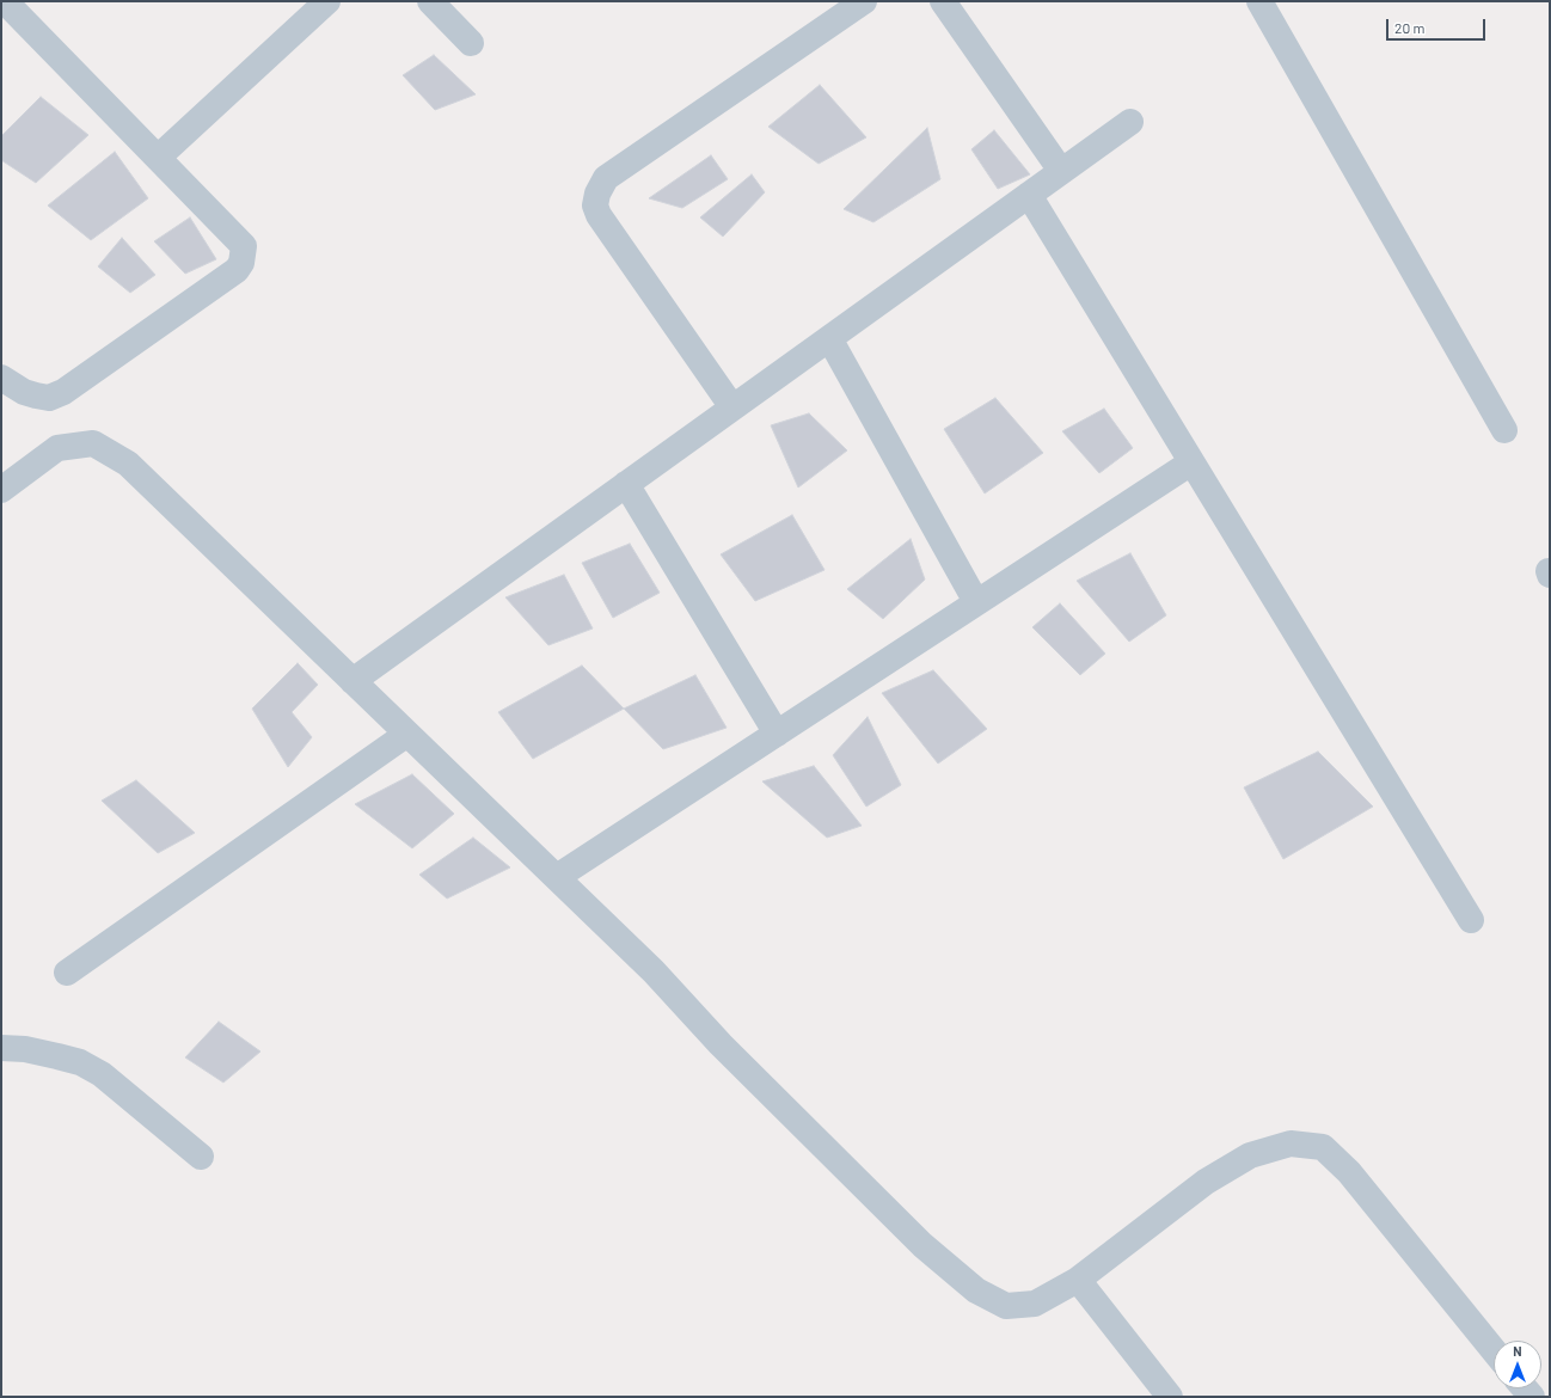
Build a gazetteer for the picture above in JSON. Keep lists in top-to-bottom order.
{
  "scale_bar": "20 m",
  "north": "top"
}
